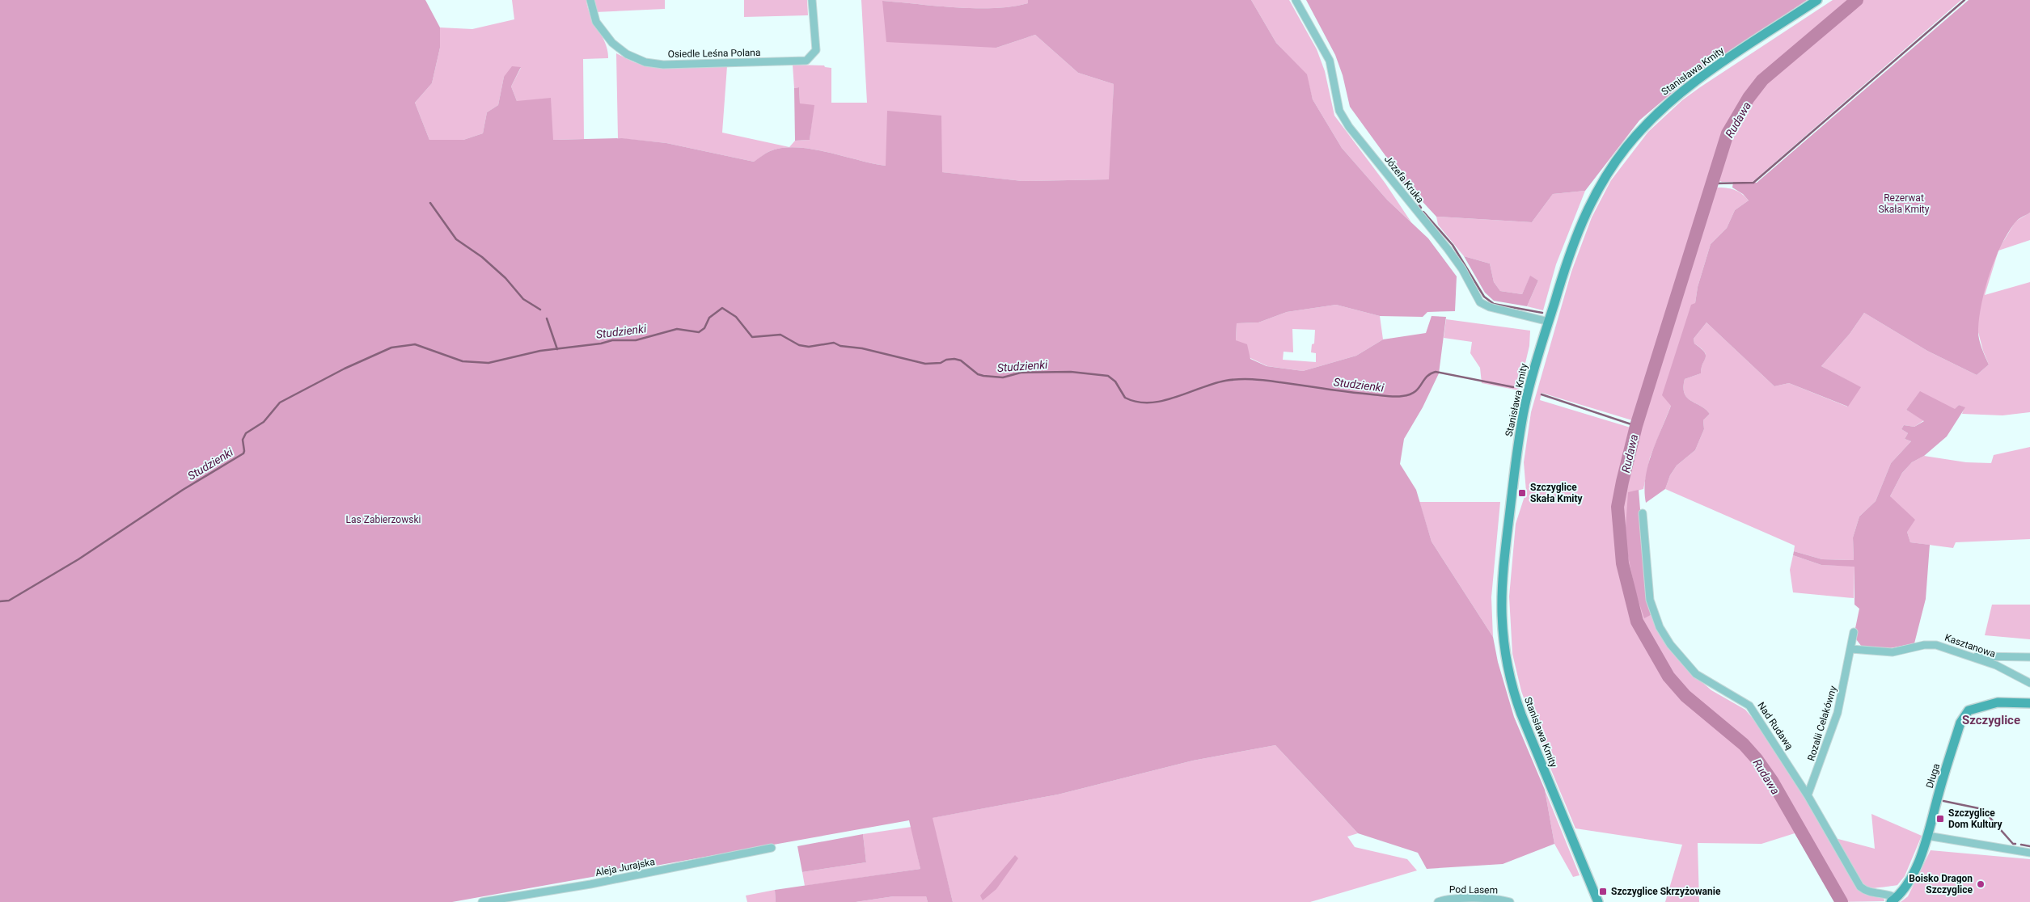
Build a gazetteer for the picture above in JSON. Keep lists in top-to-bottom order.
{
  "streets": {
    "main road": ["Stanisława Kmity", "Długa"],
    "street": [
      "Osiedle Leśna Polana",
      "Józefa Kruka",
      "Kasztanowa",
      "Rozalii Celakówny",
      "Nad Rudawą",
      "Aleja Jurajska",
      "Pod Lasem"
    ]
  },
  "crossings": [
    ["Stanisława Kmity", "Józefa Kruka"],
    ["Kasztanowa", "Rozalii Celakówny"],
    ["Rozalii Celakówny", "Nad Rudawą"],
    ["Nad Rudawą", "Długa"]
  ],
  "districts": ["Szczyglice"],
  "water": ["Rudawa", "Studzienki"],
  "parks": ["Rezerwat Skała Kmity", "Las Zabierzowski"],
  "places": {
    "transit": ["Szczyglice Skała Kmity", "Szczyglice Dom Kultury", "Szczyglice Skrzyżowanie"],
    "other": ["Boisko Dragon Szczyglice"]
  }
}
